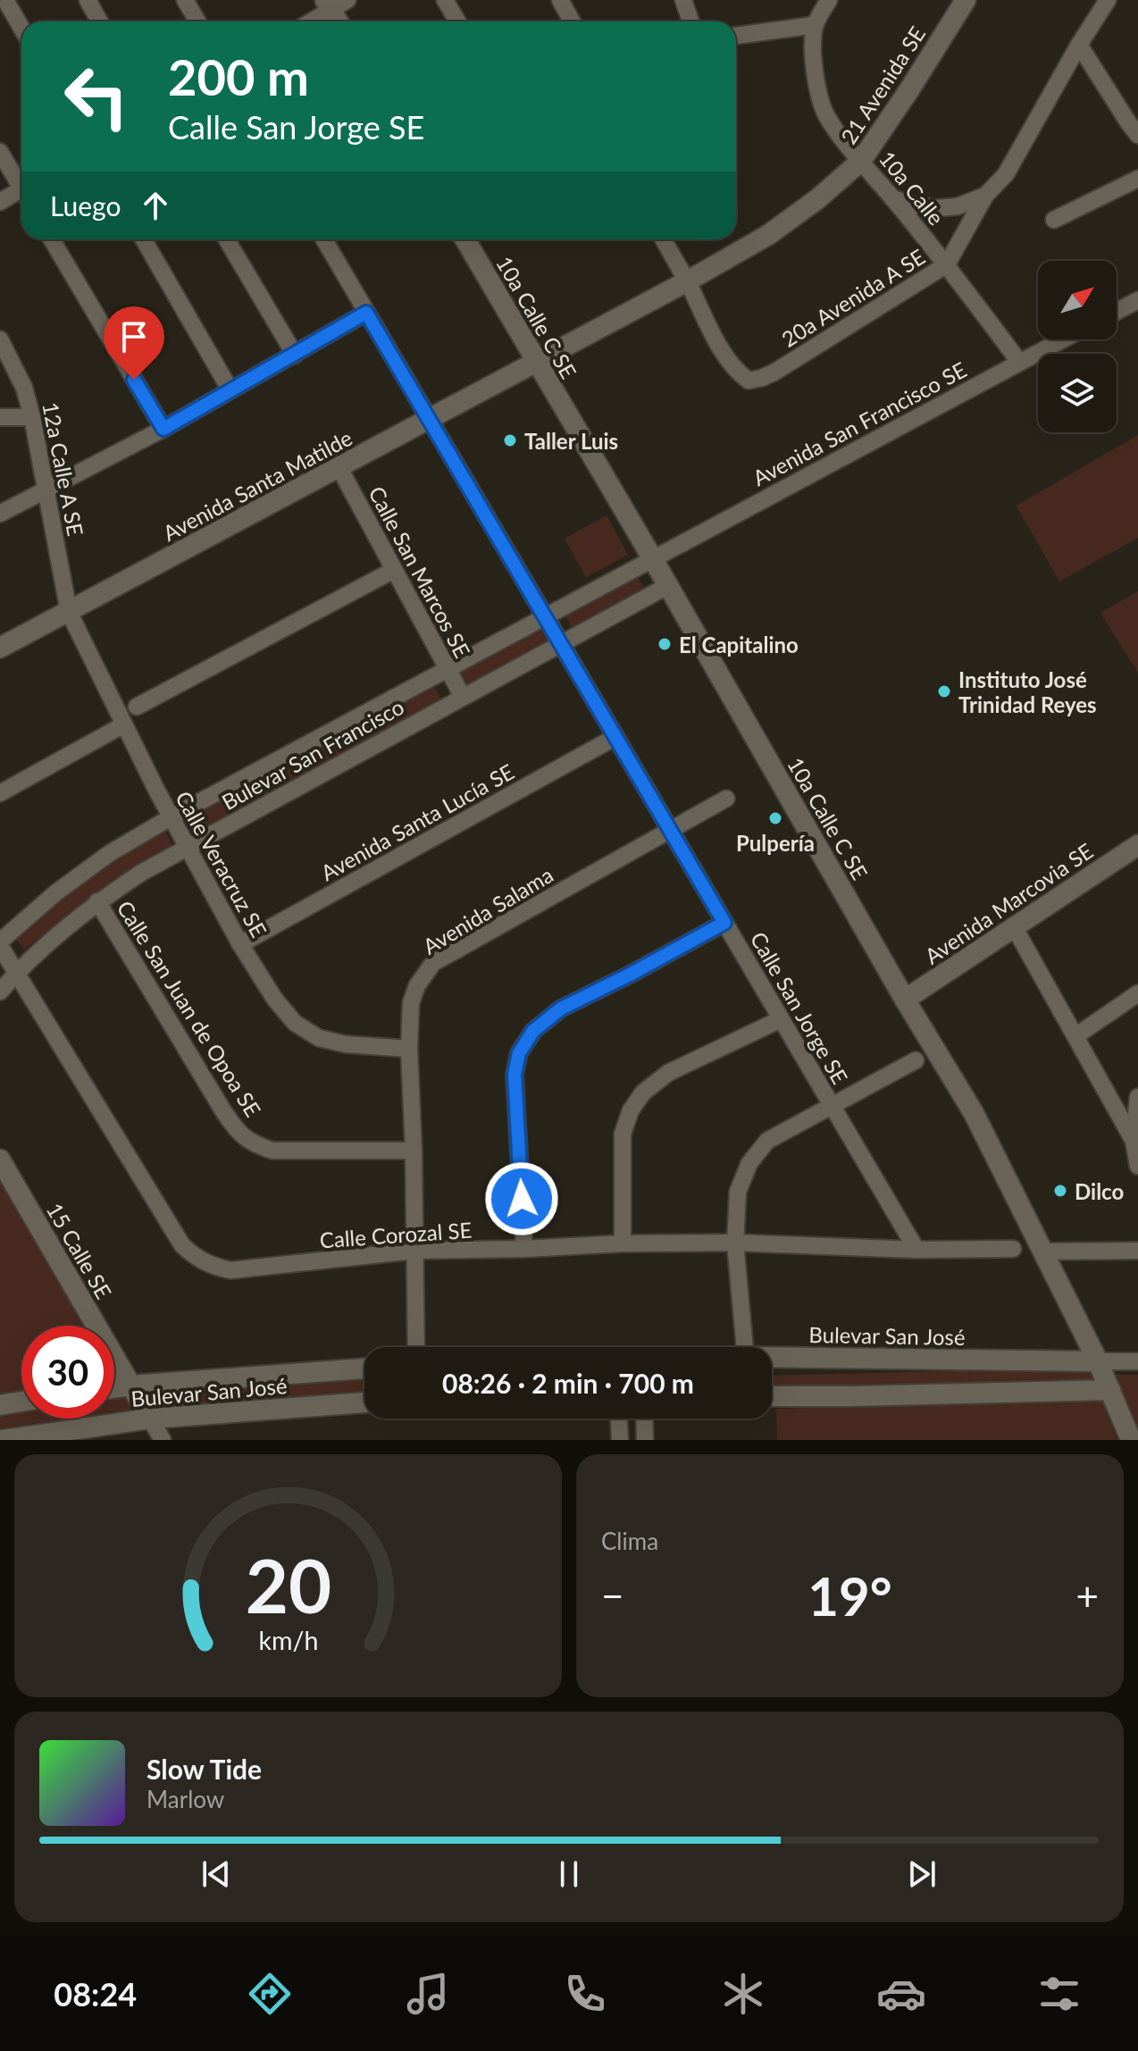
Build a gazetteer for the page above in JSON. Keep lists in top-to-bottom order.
{
  "streets": {
    "street": [
      "21 Avenida SE",
      "10a Calle",
      "20a Avenida A SE",
      "10a Calle C SE",
      "Avenida San Francisco SE",
      "12a Calle A SE",
      "Avenida Santa Matilde",
      "Calle San Marcos SE",
      "Bulevar San Francisco",
      "Avenida Santa Lucía SE",
      "Calle Veracruz SE",
      "Avenida Marcovia SE",
      "Avenida Salama",
      "Calle San Jorge SE",
      "Calle San Juan de Opoa SE",
      "Calle Corozal SE",
      "15 Calle SE",
      "Bulevar San José"
    ]
  },
  "crossings": [
    ["21 Avenida SE", "10a Calle"],
    ["21 Avenida SE", "20a Avenida A SE"],
    ["21 Avenida SE", "10a Calle C SE"],
    ["21 Avenida SE", "Avenida Santa Matilde"],
    ["10a Calle", "20a Avenida A SE"],
    ["10a Calle", "Avenida San Francisco SE"],
    ["10a Calle C SE", "Avenida San Francisco SE"],
    ["10a Calle C SE", "Avenida Santa Matilde"],
    ["10a Calle C SE", "Bulevar San Francisco"],
    ["10a Calle C SE", "Avenida Marcovia SE"],
    ["10a Calle C SE", "Bulevar San José"],
    ["Avenida San Francisco SE", "Bulevar San Francisco"],
    ["12a Calle A SE", "Avenida Santa Matilde"],
    ["12a Calle A SE", "Calle Veracruz SE"],
    ["Avenida Santa Matilde", "Calle San Marcos SE"],
    ["Avenida Santa Matilde", "Calle Veracruz SE"],
    ["Avenida Santa Matilde", "Calle San Jorge SE"],
    ["Calle San Marcos SE", "Bulevar San Francisco"],
    ["Bulevar San Francisco", "Calle Veracruz SE"],
    ["Bulevar San Francisco", "Calle San Jorge SE"],
    ["Bulevar San Francisco", "Calle San Juan de Opoa SE"],
    ["Bulevar San Francisco", "Calle Corozal SE"],
    ["Avenida Santa Lucía SE", "Calle Veracruz SE"],
    ["Avenida Santa Lucía SE", "Calle San Jorge SE"],
    ["Calle Veracruz SE", "Avenida Salama"],
    ["Avenida Salama", "Calle San Jorge SE"],
    ["Avenida Salama", "Calle San Juan de Opoa SE"],
    ["Avenida Salama", "Calle Corozal SE"],
    ["Calle San Jorge SE", "Calle Corozal SE"],
    ["15 Calle SE", "Bulevar San José"]
  ],
  "places": [
    "Taller Luis",
    "El Capitalino",
    "Instituto José Trinidad Reyes",
    "Pulpería",
    "Dilco"
  ],
  "north": "top right",
  "page": {
    "turn": ["200 m", "Calle San Jorge SE"],
    "then": "Luego",
    "limit": "30",
    "trip": "08:26 · 2 min · 700 m",
    "tile": "Clima",
    "heat": ["−", "19°", "+"],
    "song": ["Slow Tide", "Marlow"],
    "tabs": "08:24",
    "gauge": ["20", "km/h"]
  }
}
